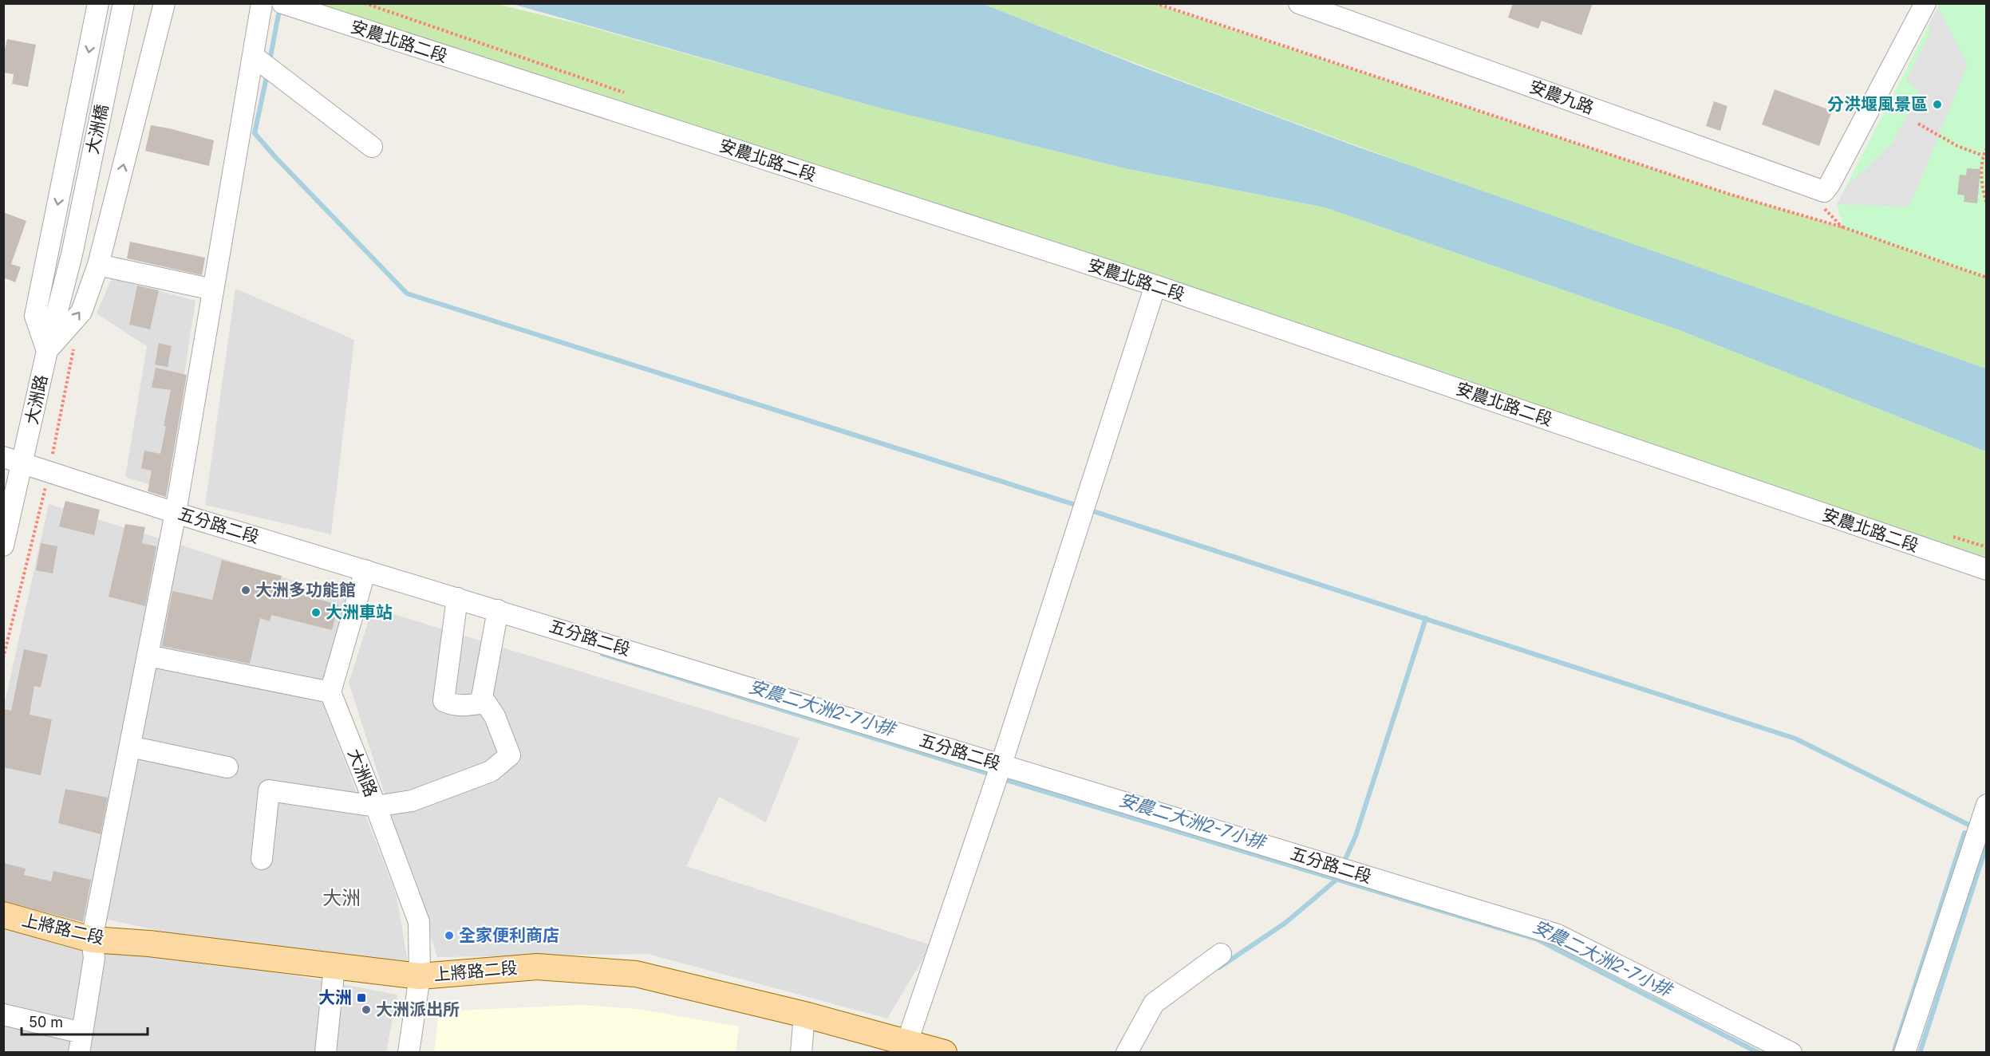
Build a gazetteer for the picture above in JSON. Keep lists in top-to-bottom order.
{
  "streets": {
    "main road": ["上將路二段"],
    "street": [
      "安農北路二段",
      "安農九路",
      "大洲橋",
      "大洲路",
      "五分路二段"
    ]
  },
  "crossings": [
    ["大洲橋", "大洲路"],
    ["大洲路", "五分路二段"],
    ["大洲路", "上將路二段"]
  ],
  "districts": ["大洲"],
  "water": ["安農二大洲2-7小排"],
  "places": {
    "other": [
      "分洪堰風景區",
      "大洲多功能館",
      "大洲車站",
      "全家便利商店",
      "大洲派出所"
    ],
    "transit": ["大洲"]
  },
  "scale_bar": "50 m"
}
